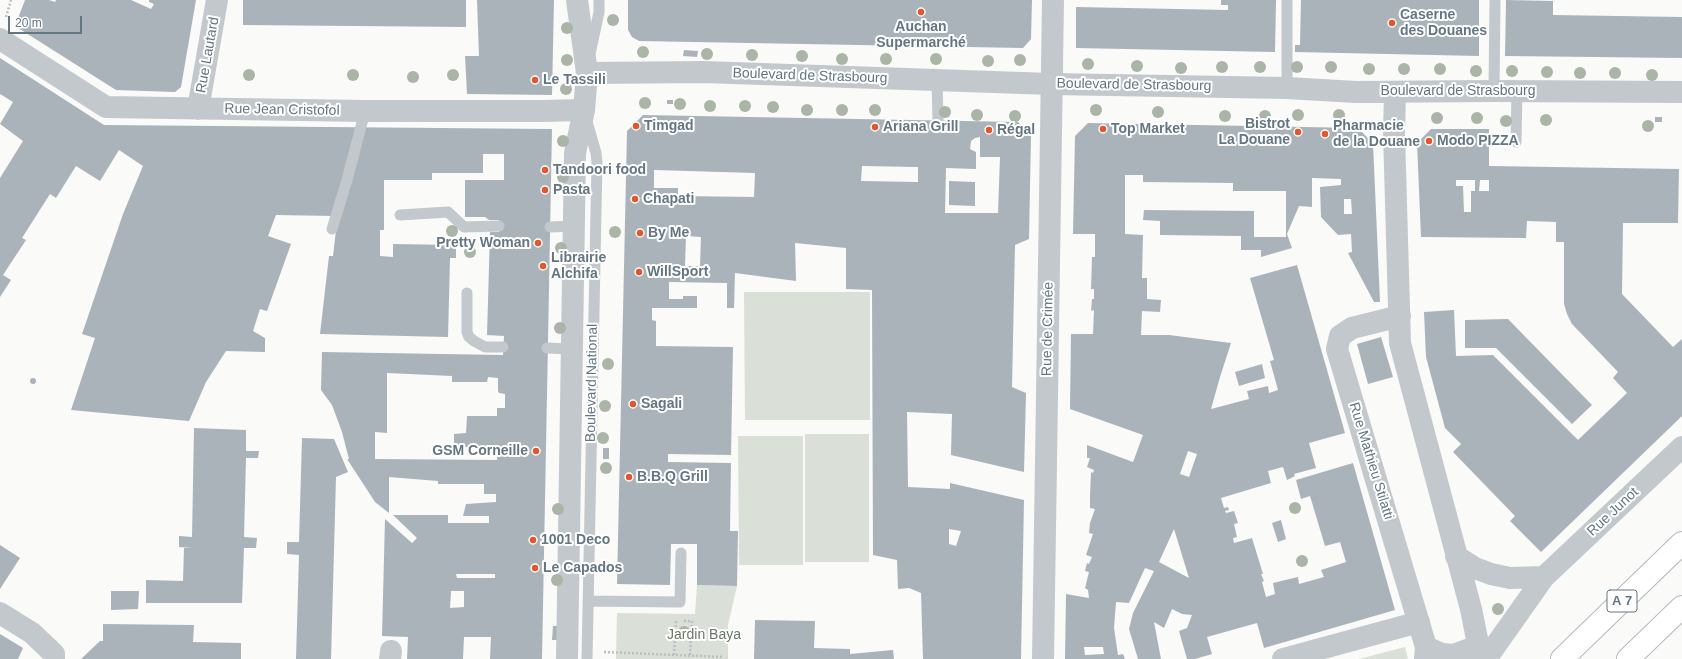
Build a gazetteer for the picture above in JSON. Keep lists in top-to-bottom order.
{
  "streets": {
    "highway": ["A 7"],
    "street": [
      "Rue Lautard",
      "Boulevard de Strasbourg",
      "Rue Jean Cristofol",
      "Rue de Crimée",
      "Boulevard National",
      "Rue Mathieu Stilatti",
      "Rue Junot"
    ]
  },
  "crossings": [
    ["Rue Lautard", "Rue Jean Cristofol"],
    ["Boulevard de Strasbourg", "Rue de Crimée"],
    ["Boulevard de Strasbourg", "Boulevard National"],
    ["Rue Jean Cristofol", "Boulevard National"],
    ["Rue Mathieu Stilatti", "Rue Junot"]
  ],
  "parks": ["Jardin Baya"],
  "places": [
    "Auchan Supermarché",
    "Caserne des Douanes",
    "Le Tassili",
    "Timgad",
    "Ariana Grill",
    "Top Market",
    "Régal",
    "Bistrot La Douane",
    "Pharmacie de la Douane",
    "Modo PIZZA",
    "Tandoori food",
    "Pasta",
    "Chapati",
    "By Me",
    "Pretty Woman",
    "Librairie Alchifa",
    "WillSport",
    "Sagali",
    "GSM Corneille",
    "B.B.Q Grill",
    "1001 Deco",
    "Le Capados"
  ],
  "scale_bar": "20 m"
}
